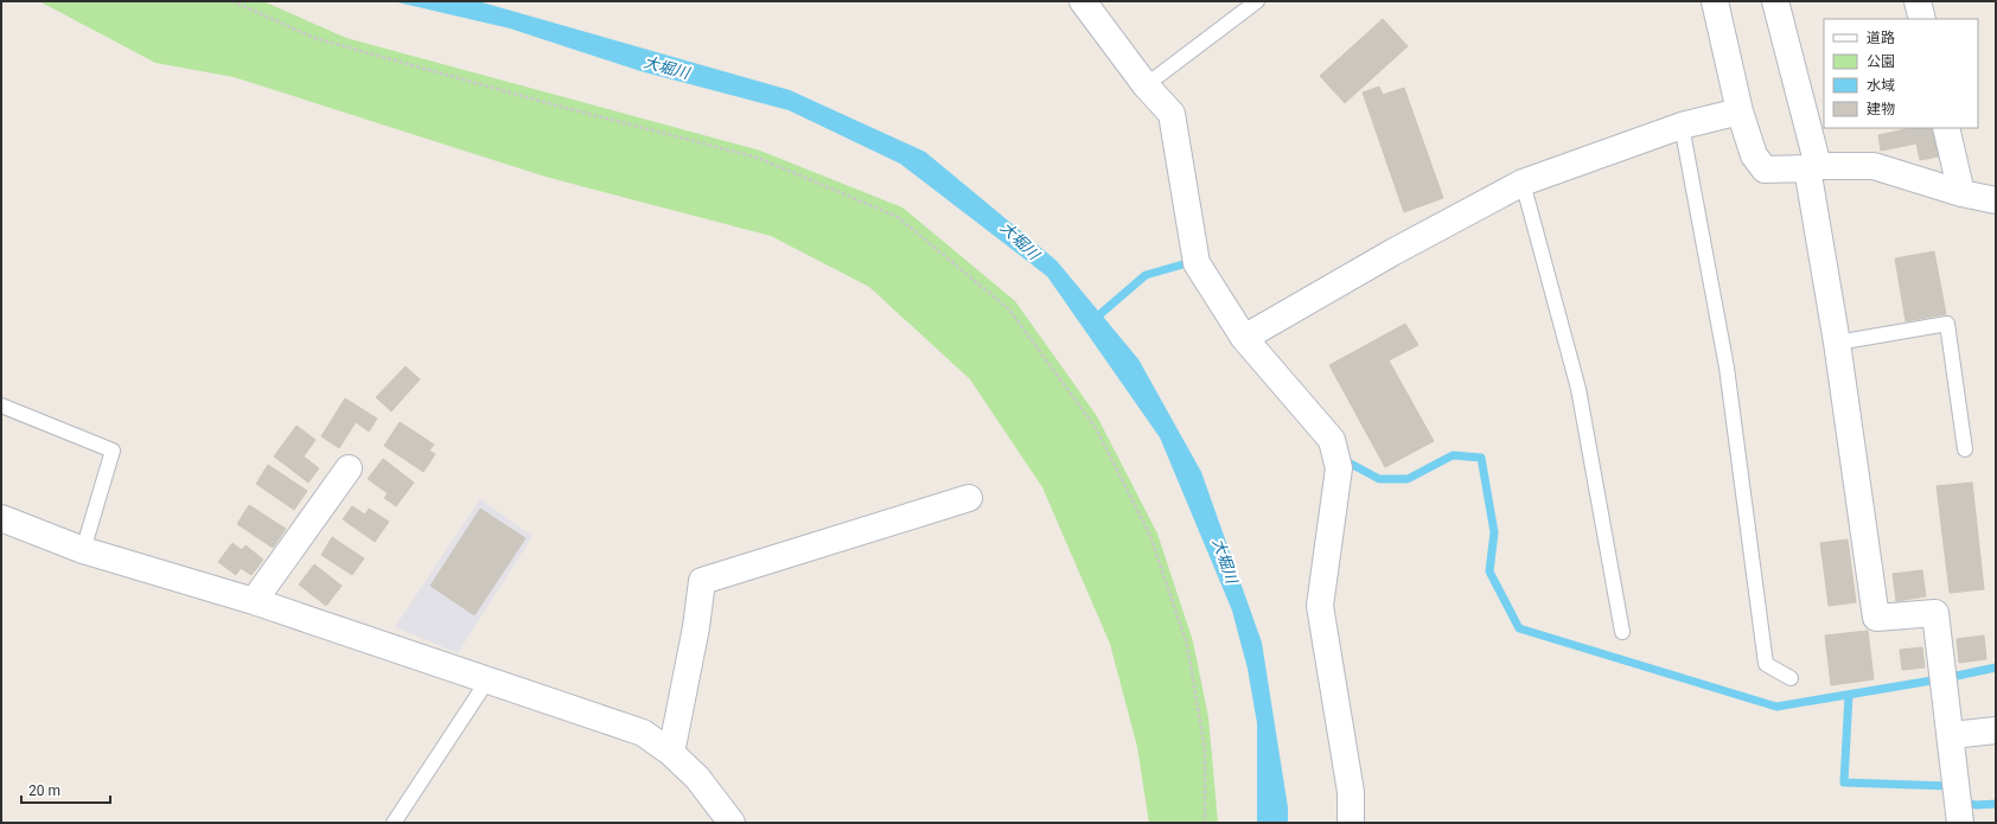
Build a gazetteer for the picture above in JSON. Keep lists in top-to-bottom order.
{
  "water": ["大堀川"],
  "legend": [
    "道路",
    "公園",
    "水域",
    "建物"
  ],
  "scale_bar": "20 m"
}
